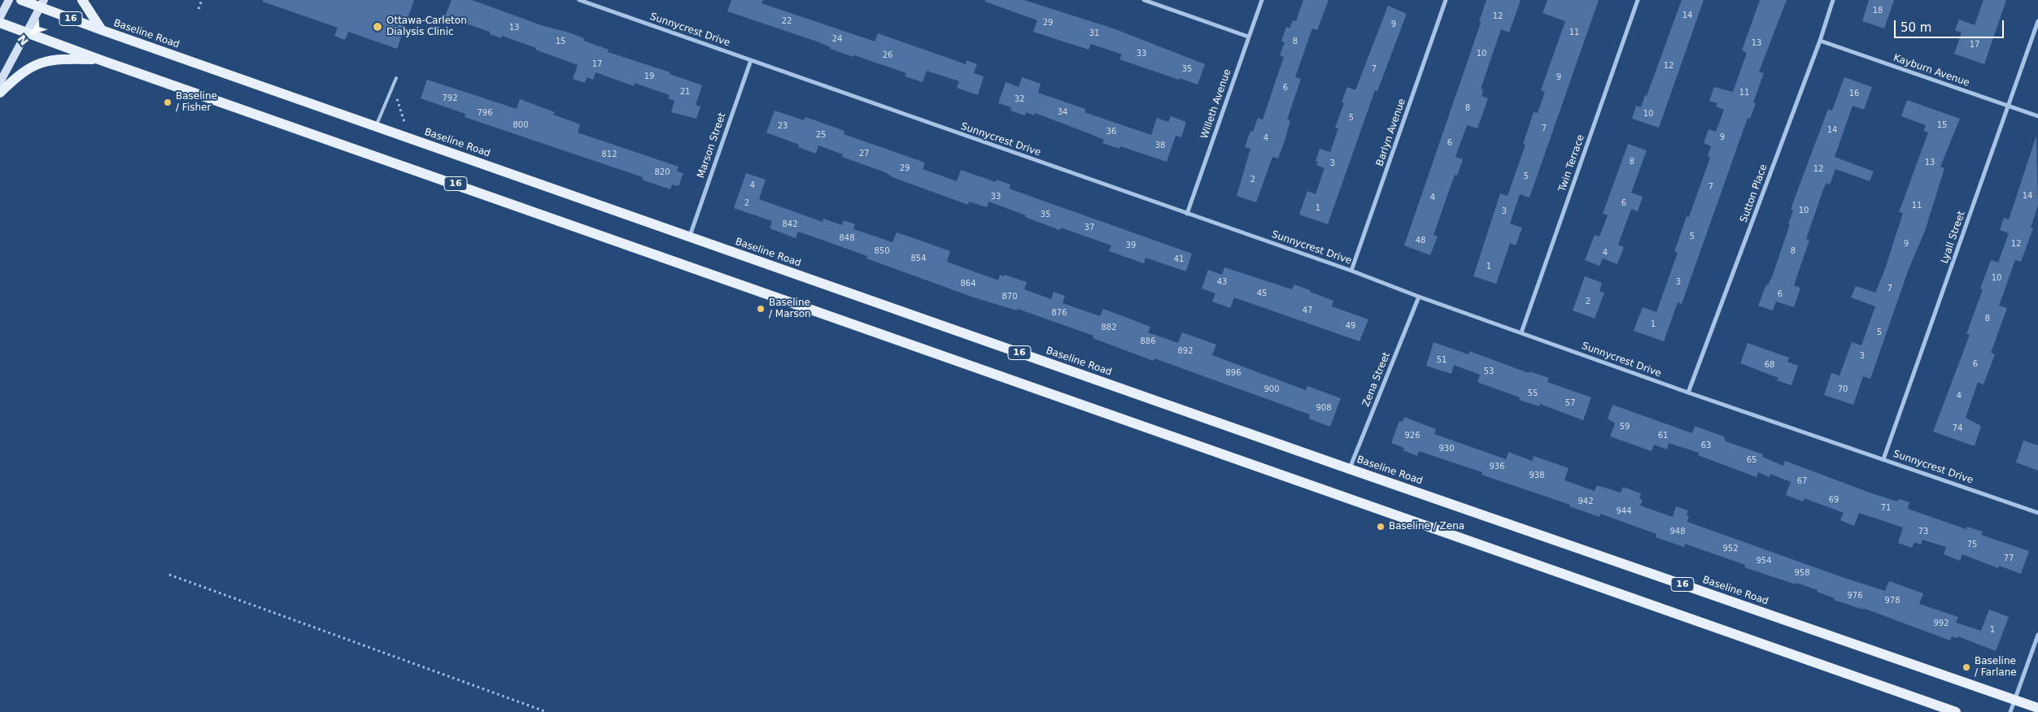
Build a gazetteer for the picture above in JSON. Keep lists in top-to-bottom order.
{
  "streets": {
    "main road": ["16", "Baseline Road"],
    "street": [
      "Sunnycrest Drive",
      "Kayburn Avenue",
      "Willeth Avenue",
      "Barlyn Avenue",
      "Marson Street",
      "Twin Terrace",
      "Sutton Place",
      "Lyall Street",
      "Zena Street"
    ]
  },
  "crossings": [
    ["Sunnycrest Drive", "Willeth Avenue"],
    ["Sunnycrest Drive", "Barlyn Avenue"],
    ["Sunnycrest Drive", "Marson Street"],
    ["Sunnycrest Drive", "Twin Terrace"],
    ["Sunnycrest Drive", "Sutton Place"],
    ["Sunnycrest Drive", "Lyall Street"],
    ["Sunnycrest Drive", "Zena Street"],
    ["Baseline Road", "Marson Street"],
    ["Baseline Road", "Zena Street"],
    ["Kayburn Avenue", "Sutton Place"],
    ["Kayburn Avenue", "Lyall Street"]
  ],
  "places": [
    "Ottawa-Carleton Dialysis Clinic",
    "Baseline / Fisher",
    "Baseline / Marson",
    "Baseline / Zena",
    "Baseline / Farlane"
  ],
  "house_numbers": [
    "18",
    "14",
    "12",
    "22",
    "29",
    "9",
    "13",
    "11",
    "31",
    "24",
    "15",
    "8",
    "13",
    "17",
    "33",
    "10",
    "26",
    "17",
    "12",
    "35",
    "7",
    "19",
    "9",
    "6",
    "21",
    "11",
    "16",
    "792",
    "32",
    "8",
    "34",
    "796",
    "10",
    "5",
    "800",
    "15",
    "23",
    "7",
    "14",
    "36",
    "25",
    "9",
    "4",
    "6",
    "38",
    "27",
    "812",
    "8",
    "13",
    "3",
    "29",
    "12",
    "820",
    "5",
    "2",
    "4",
    "7",
    "14",
    "33",
    "4",
    "2",
    "6",
    "11",
    "1",
    "10",
    "3",
    "35",
    "842",
    "37",
    "5",
    "848",
    "48",
    "9",
    "12",
    "39",
    "850",
    "8",
    "4",
    "854",
    "41",
    "1",
    "10",
    "43",
    "3",
    "864",
    "7",
    "45",
    "6",
    "870",
    "2",
    "47",
    "876",
    "8",
    "1",
    "49",
    "882",
    "5",
    "886",
    "892",
    "3",
    "51",
    "6",
    "68",
    "53",
    "896",
    "900",
    "70",
    "55",
    "4",
    "57",
    "908",
    "59",
    "74",
    "926",
    "61",
    "63",
    "930",
    "65",
    "936",
    "938",
    "67",
    "69",
    "942",
    "71",
    "944",
    "948",
    "73",
    "75",
    "952",
    "77",
    "954",
    "958",
    "976",
    "978",
    "992",
    "1"
  ],
  "scale_bar": "50 m",
  "north": "bottom left"
}
